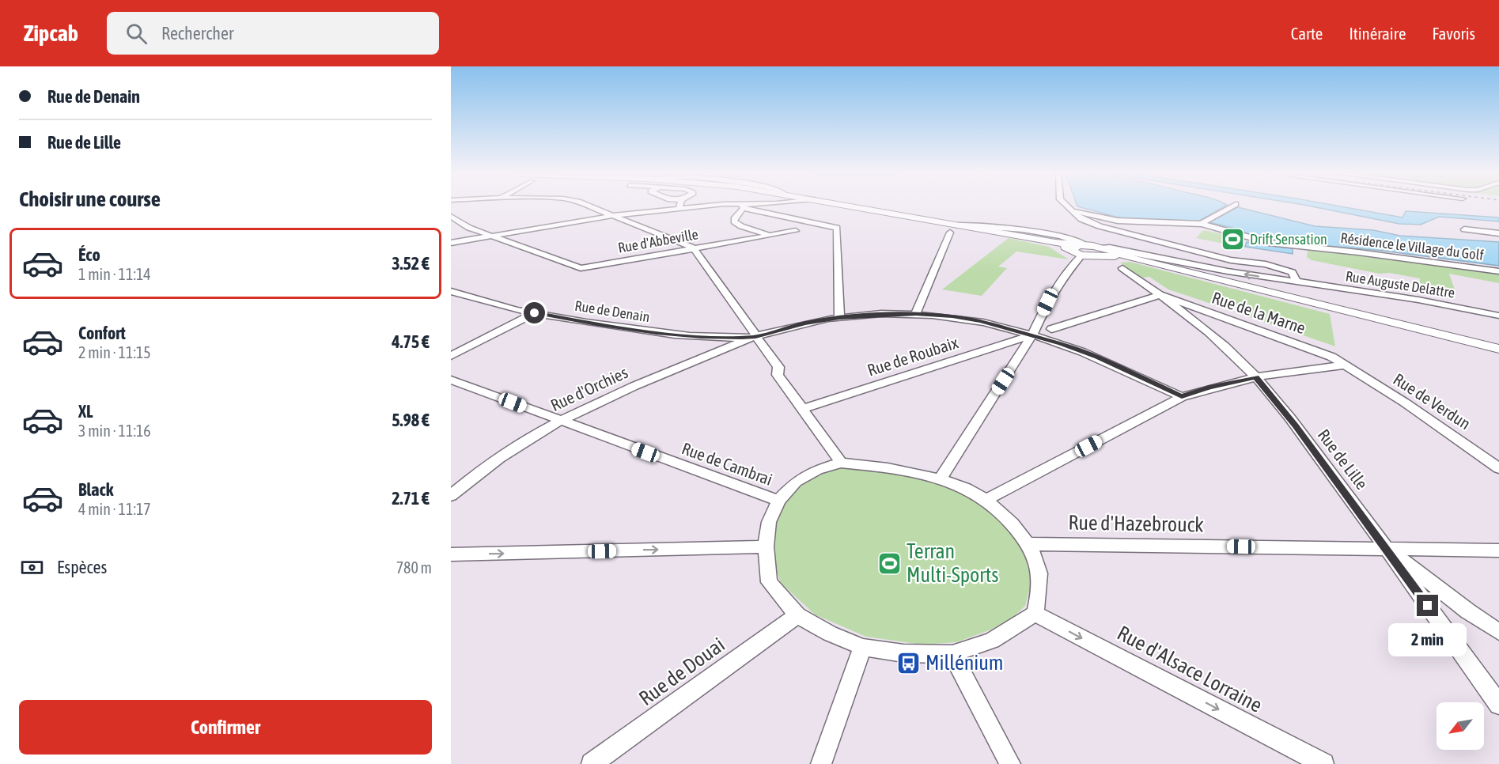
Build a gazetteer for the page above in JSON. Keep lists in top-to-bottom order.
{
  "streets": {
    "street": [
      "Rue d'Abbeville",
      "Résidence le Village du Golf",
      "Rue Auguste Delattre",
      "Rue de Denain",
      "Rue de la Marne",
      "Rue de Roubaix",
      "Rue d'Orchies",
      "Rue de Verdun",
      "Rue de Lille",
      "Rue de Cambrai",
      "Rue d'Hazebrouck",
      "Rue d'Alsace Lorraine",
      "Rue de Douai"
    ]
  },
  "crossings": [
    ["Rue de Denain", "Rue d'Orchies"],
    ["Rue de la Marne", "Rue de Verdun"],
    ["Rue de la Marne", "Rue de Lille"],
    ["Rue d'Orchies", "Rue de Cambrai"],
    ["Rue de Lille", "Rue d'Hazebrouck"]
  ],
  "one_way": ["Rue d'Alsace Lorraine"],
  "places": {
    "sports": ["Drift Sensation", "Terran Multi-Sports"],
    "bus stop": ["Millénium"]
  },
  "north": "bottom left",
  "page": {
    "header": "Zipcab",
    "search": "Rechercher",
    "nav": ["Carte", "Itinéraire", "Favoris"],
    "banner": ["Rue de Denain", "Rue de Lille"],
    "heading": "Choisir une course",
    "list": [
      {
        "name": "Éco",
        "note": "1 min · 11:14",
        "value": "3.52 €"
      },
      {
        "name": "Confort",
        "note": "2 min · 11:15",
        "value": "4.75 €"
      },
      {
        "name": "XL",
        "note": "3 min · 11:16",
        "value": "5.98 €"
      },
      {
        "name": "Black",
        "note": "4 min · 11:17",
        "value": "2.71 €"
      }
    ],
    "pay": ["Espèces", "780 m"],
    "bubble": "2 min",
    "buttons": "Confirmer"
  }
}
